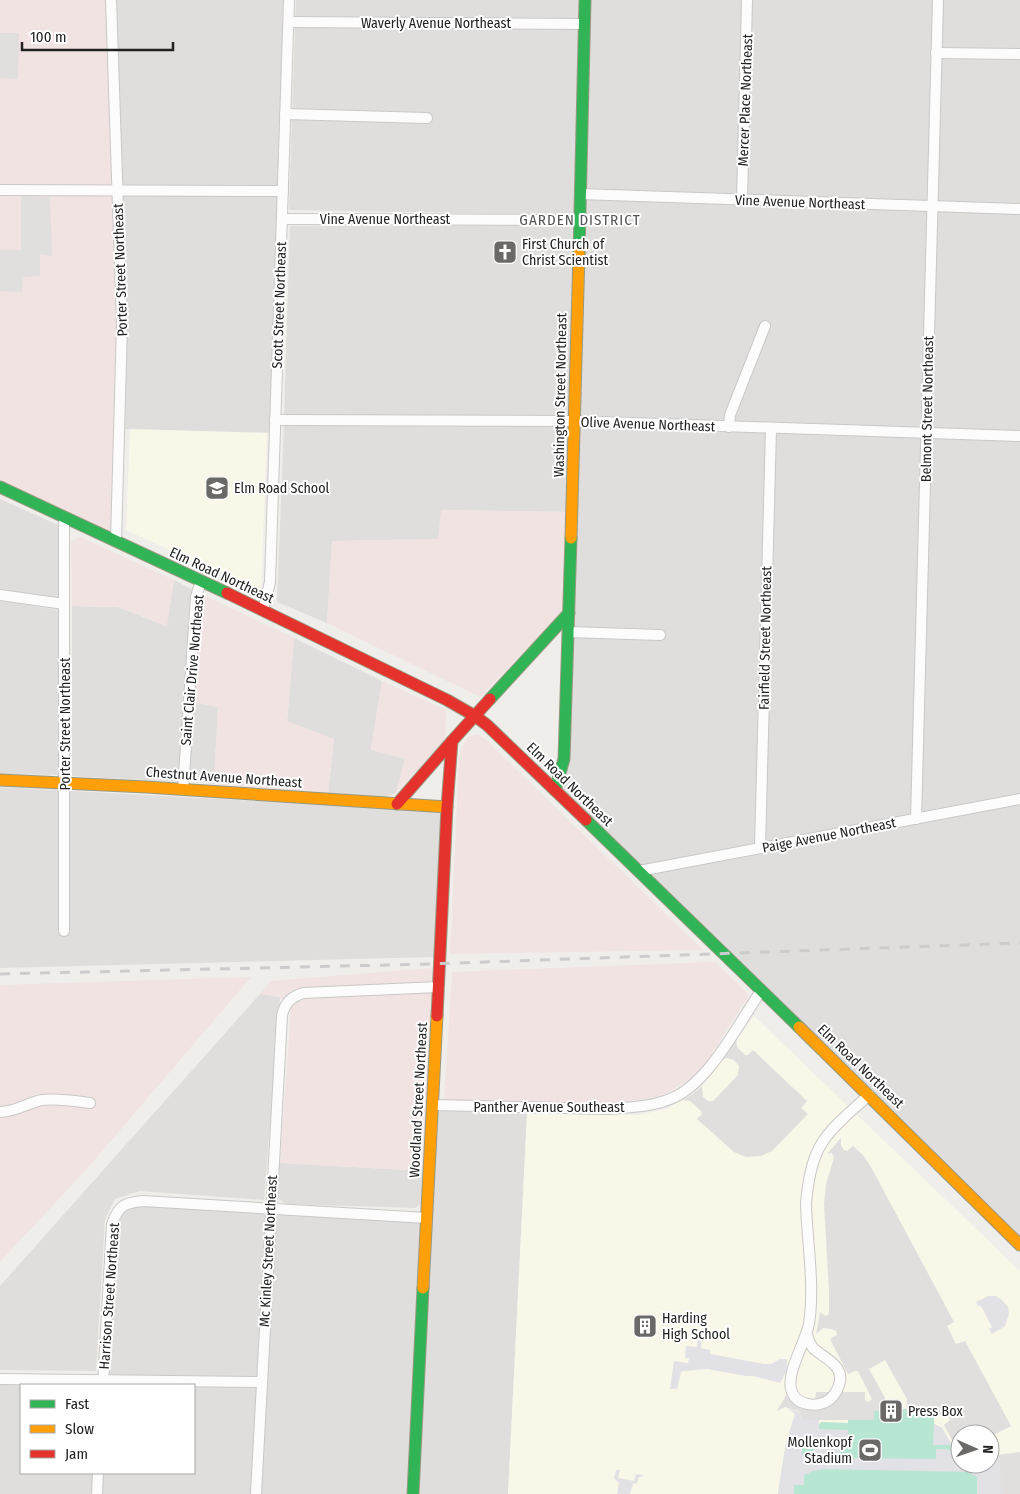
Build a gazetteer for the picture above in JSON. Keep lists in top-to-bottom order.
{
  "streets": {
    "street": [
      "Waverly Avenue Northeast",
      "Mercer Place Northeast",
      "Vine Avenue Northeast",
      "Porter Street Northeast",
      "Scott Street Northeast",
      "Washington Street Northeast",
      "Belmont Street Northeast",
      "Olive Avenue Northeast",
      "Elm Road Northeast",
      "Fairfield Street Northeast",
      "Saint Clair Drive Northeast",
      "Chestnut Avenue Northeast",
      "Paige Avenue Northeast",
      "Woodland Street Northeast",
      "Panther Avenue Southeast",
      "Mc Kinley Street Northeast",
      "Harrison Street Northeast"
    ]
  },
  "crossings": [
    ["Waverly Avenue Northeast", "Scott Street Northeast"],
    ["Waverly Avenue Northeast", "Washington Street Northeast"],
    ["Mercer Place Northeast", "Vine Avenue Northeast"],
    ["Vine Avenue Northeast", "Scott Street Northeast"],
    ["Vine Avenue Northeast", "Washington Street Northeast"],
    ["Vine Avenue Northeast", "Belmont Street Northeast"],
    ["Porter Street Northeast", "Elm Road Northeast"],
    ["Porter Street Northeast", "Chestnut Avenue Northeast"],
    ["Scott Street Northeast", "Olive Avenue Northeast"],
    ["Scott Street Northeast", "Elm Road Northeast"],
    ["Washington Street Northeast", "Olive Avenue Northeast"],
    ["Washington Street Northeast", "Elm Road Northeast"],
    ["Belmont Street Northeast", "Olive Avenue Northeast"],
    ["Belmont Street Northeast", "Paige Avenue Northeast"],
    ["Olive Avenue Northeast", "Fairfield Street Northeast"],
    ["Elm Road Northeast", "Saint Clair Drive Northeast"],
    ["Elm Road Northeast", "Paige Avenue Northeast"],
    ["Elm Road Northeast", "Panther Avenue Southeast"],
    ["Fairfield Street Northeast", "Paige Avenue Northeast"],
    ["Saint Clair Drive Northeast", "Chestnut Avenue Northeast"],
    ["Chestnut Avenue Northeast", "Woodland Street Northeast"],
    ["Woodland Street Northeast", "Panther Avenue Southeast"],
    ["Woodland Street Northeast", "Mc Kinley Street Northeast"],
    ["Mc Kinley Street Northeast", "Harrison Street Northeast"]
  ],
  "districts": ["GARDEN DISTRICT"],
  "places": {
    "church": ["First Church of Christ Scientist"],
    "school or university": ["Elm Road School"],
    "building": ["Harding High School", "Press Box"],
    "sports": ["Mollenkopf Stadium"]
  },
  "legend": ["Fast", "Slow", "Jam"],
  "scale_bar": "100 m",
  "north": "right"
}
